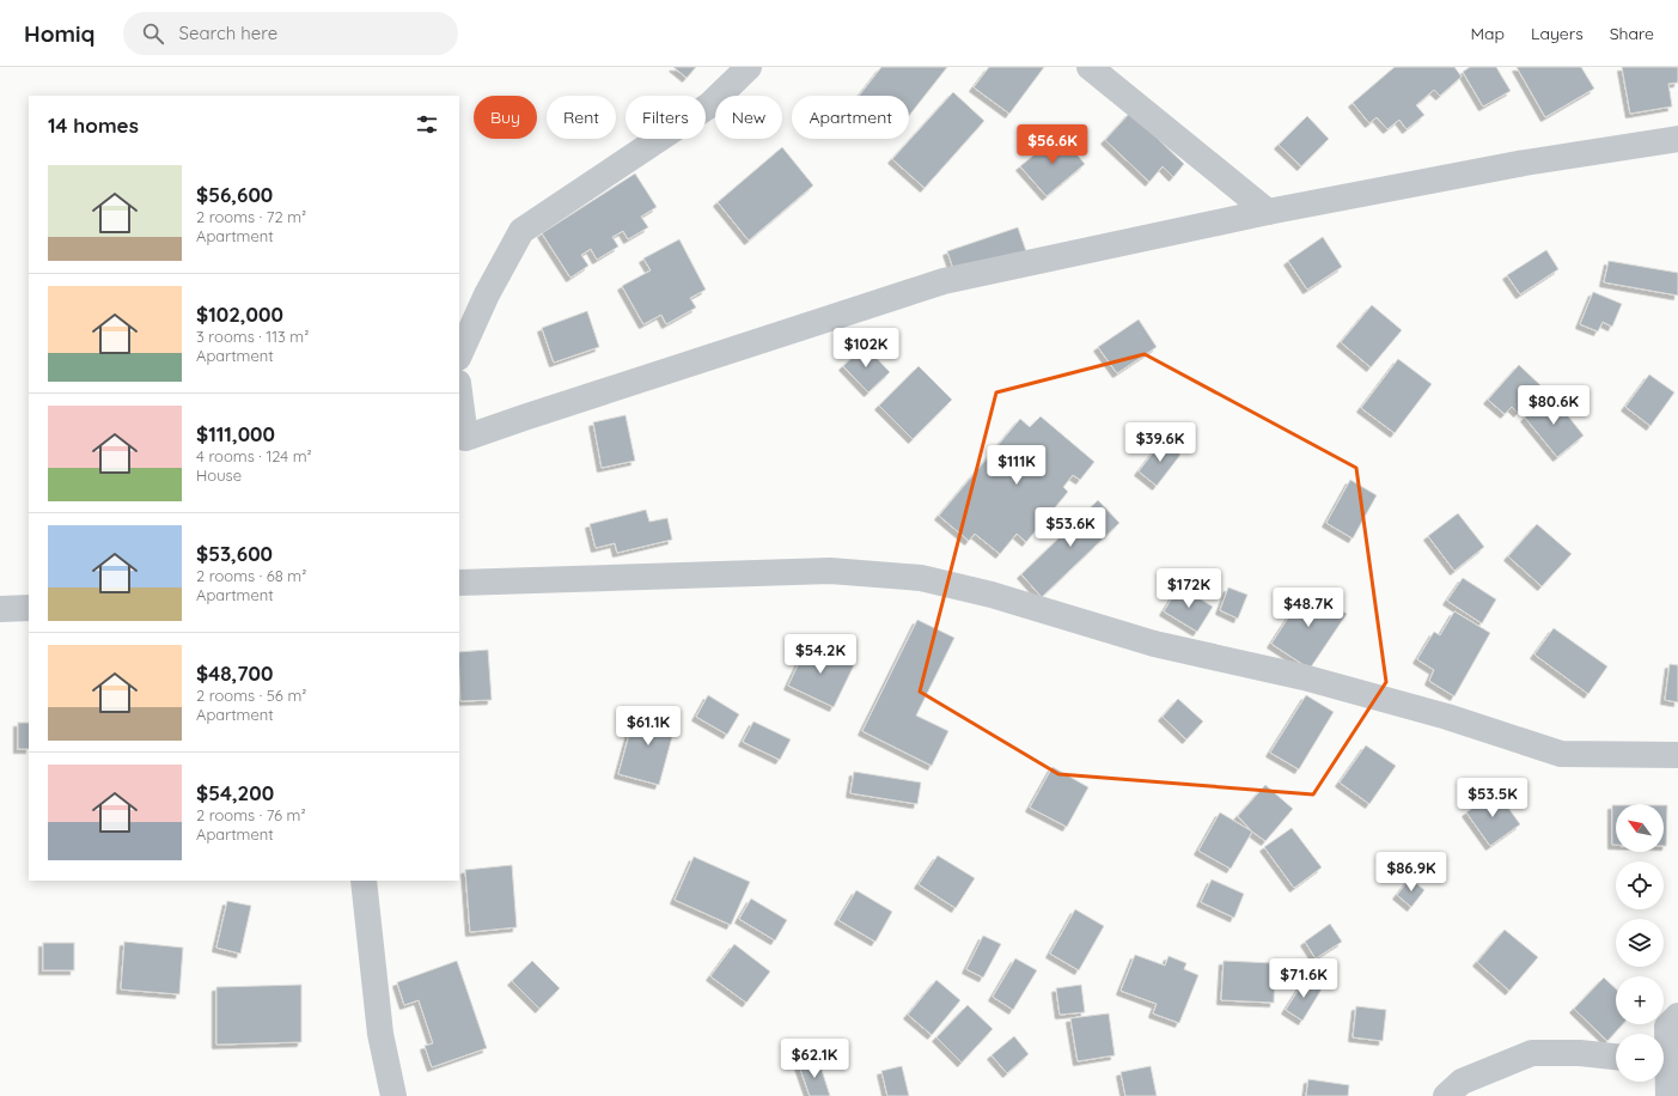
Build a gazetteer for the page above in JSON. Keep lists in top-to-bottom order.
{
  "north": "top left",
  "page": {
    "header": "Homiq",
    "search": "Search here",
    "nav": ["Map", "Layers", "Share"],
    "chip": [
      "Buy",
      "Rent",
      "Filters",
      "New",
      "Apartment"
    ],
    "heading": "14 homes",
    "price": [
      "$56.6K",
      "$102K",
      "$80.6K",
      "$39.6K",
      "$111K",
      "$53.6K",
      "$172K",
      "$48.7K",
      "$54.2K",
      "$61.1K",
      "$53.5K",
      "$86.9K",
      "$71.6K",
      "$62.1K"
    ],
    "list": [
      {
        "name": "$56,600",
        "note": "2 rooms · 72 m² · Apartment"
      },
      {
        "name": "$102,000",
        "note": "3 rooms · 113 m² · Apartment"
      },
      {
        "name": "$111,000",
        "note": "4 rooms · 124 m² · House"
      },
      {
        "name": "$53,600",
        "note": "2 rooms · 68 m² · Apartment"
      },
      {
        "name": "$48,700",
        "note": "2 rooms · 56 m² · Apartment"
      },
      {
        "name": "$54,200",
        "note": "2 rooms · 76 m² · Apartment"
      }
    ],
    "map_buttons": ["+", "−"]
  }
}
